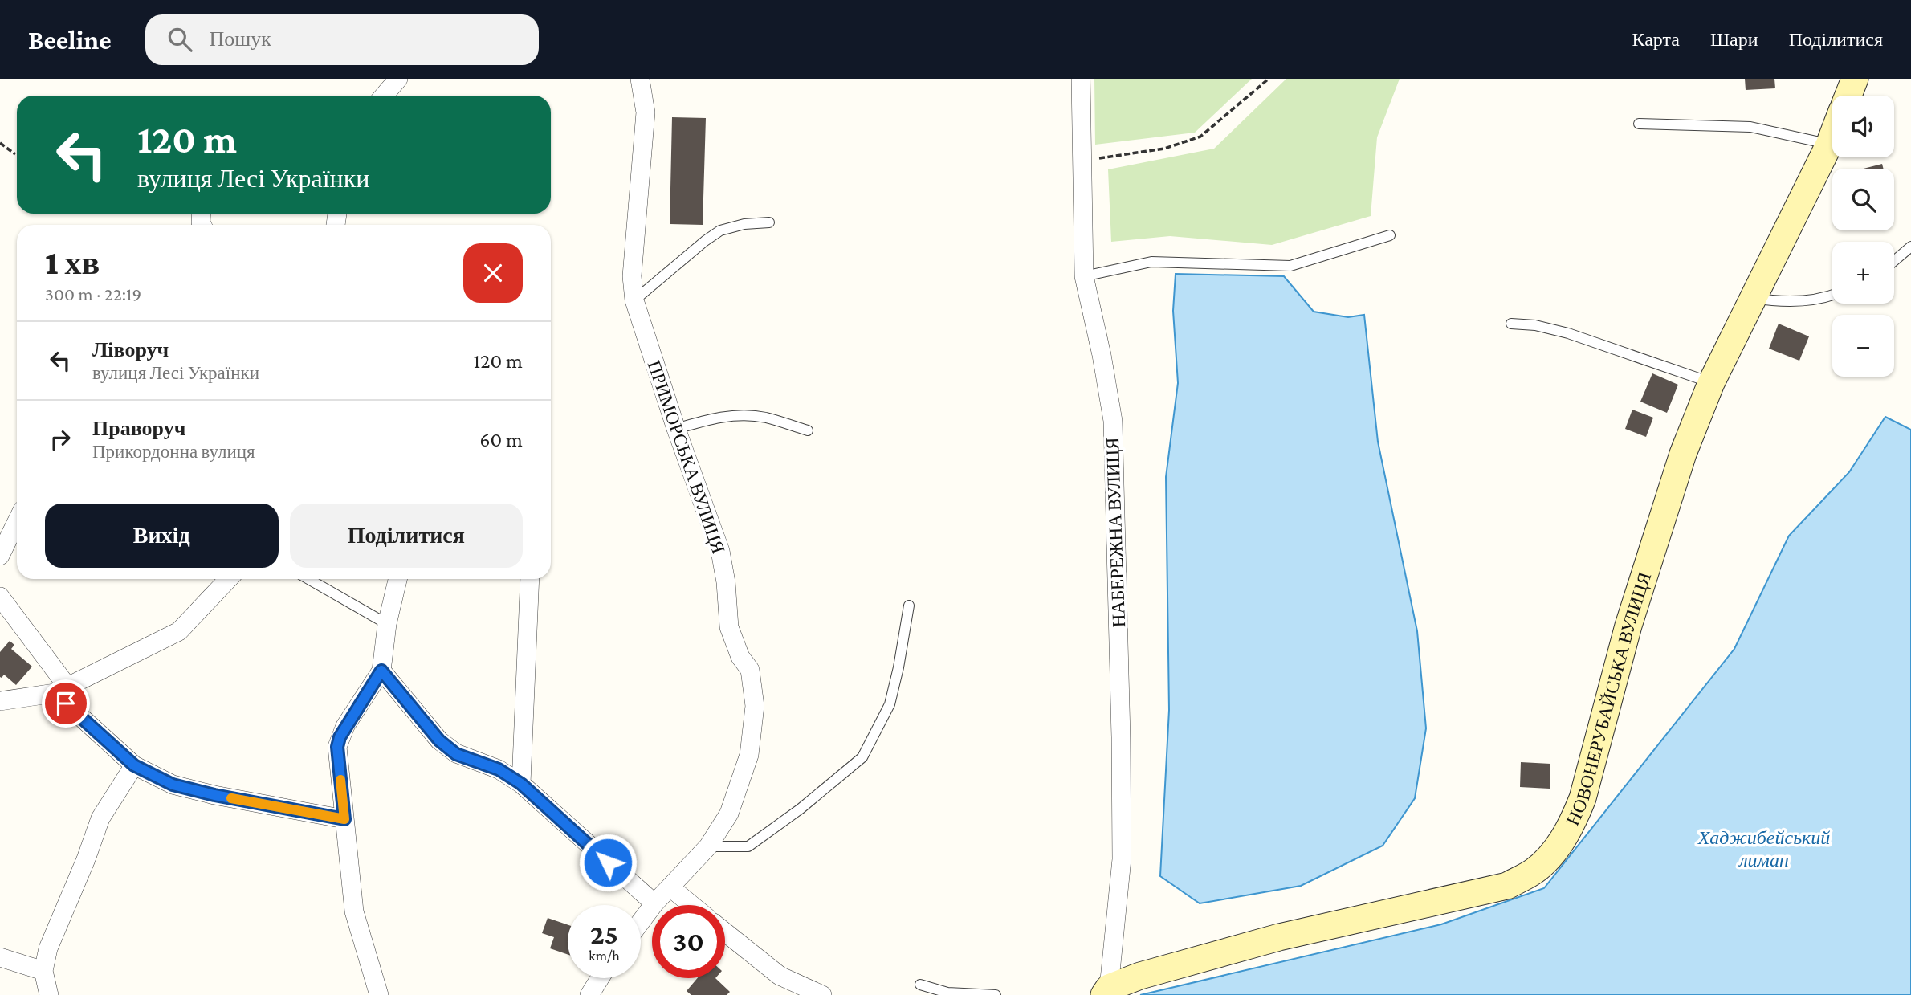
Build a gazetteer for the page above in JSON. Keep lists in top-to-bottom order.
{
  "streets": {
    "street": ["ПРИМОРСЬКА ВУЛИЦЯ", "НАБЕРЕЖНА ВУЛИЦЯ", "НОВОНЕРУБАЙСЬКА ВУЛИЦЯ"]
  },
  "crossings": [
    ["НАБЕРЕЖНА ВУЛИЦЯ", "НОВОНЕРУБАЙСЬКА ВУЛИЦЯ"]
  ],
  "water": ["Хаджибейський лиман"],
  "page": {
    "header": "Beeline",
    "search": "Пошук",
    "nav": ["Карта", "Шари", "Поділитися"],
    "map_buttons": ["+", "−"],
    "turn": ["120 m", "вулиця Лесі Українки"],
    "heading": ["1 хв", "300 m · 22:19"],
    "list": [
      {
        "name": "Ліворуч",
        "note": "вулиця Лесі Українки",
        "value": "120 m"
      },
      {
        "name": "Праворуч",
        "note": "Прикордонна вулиця",
        "value": "60 m"
      }
    ],
    "buttons": ["Вихід", "Поділитися"],
    "speed": "25 km/h",
    "limit": "30"
  }
}
